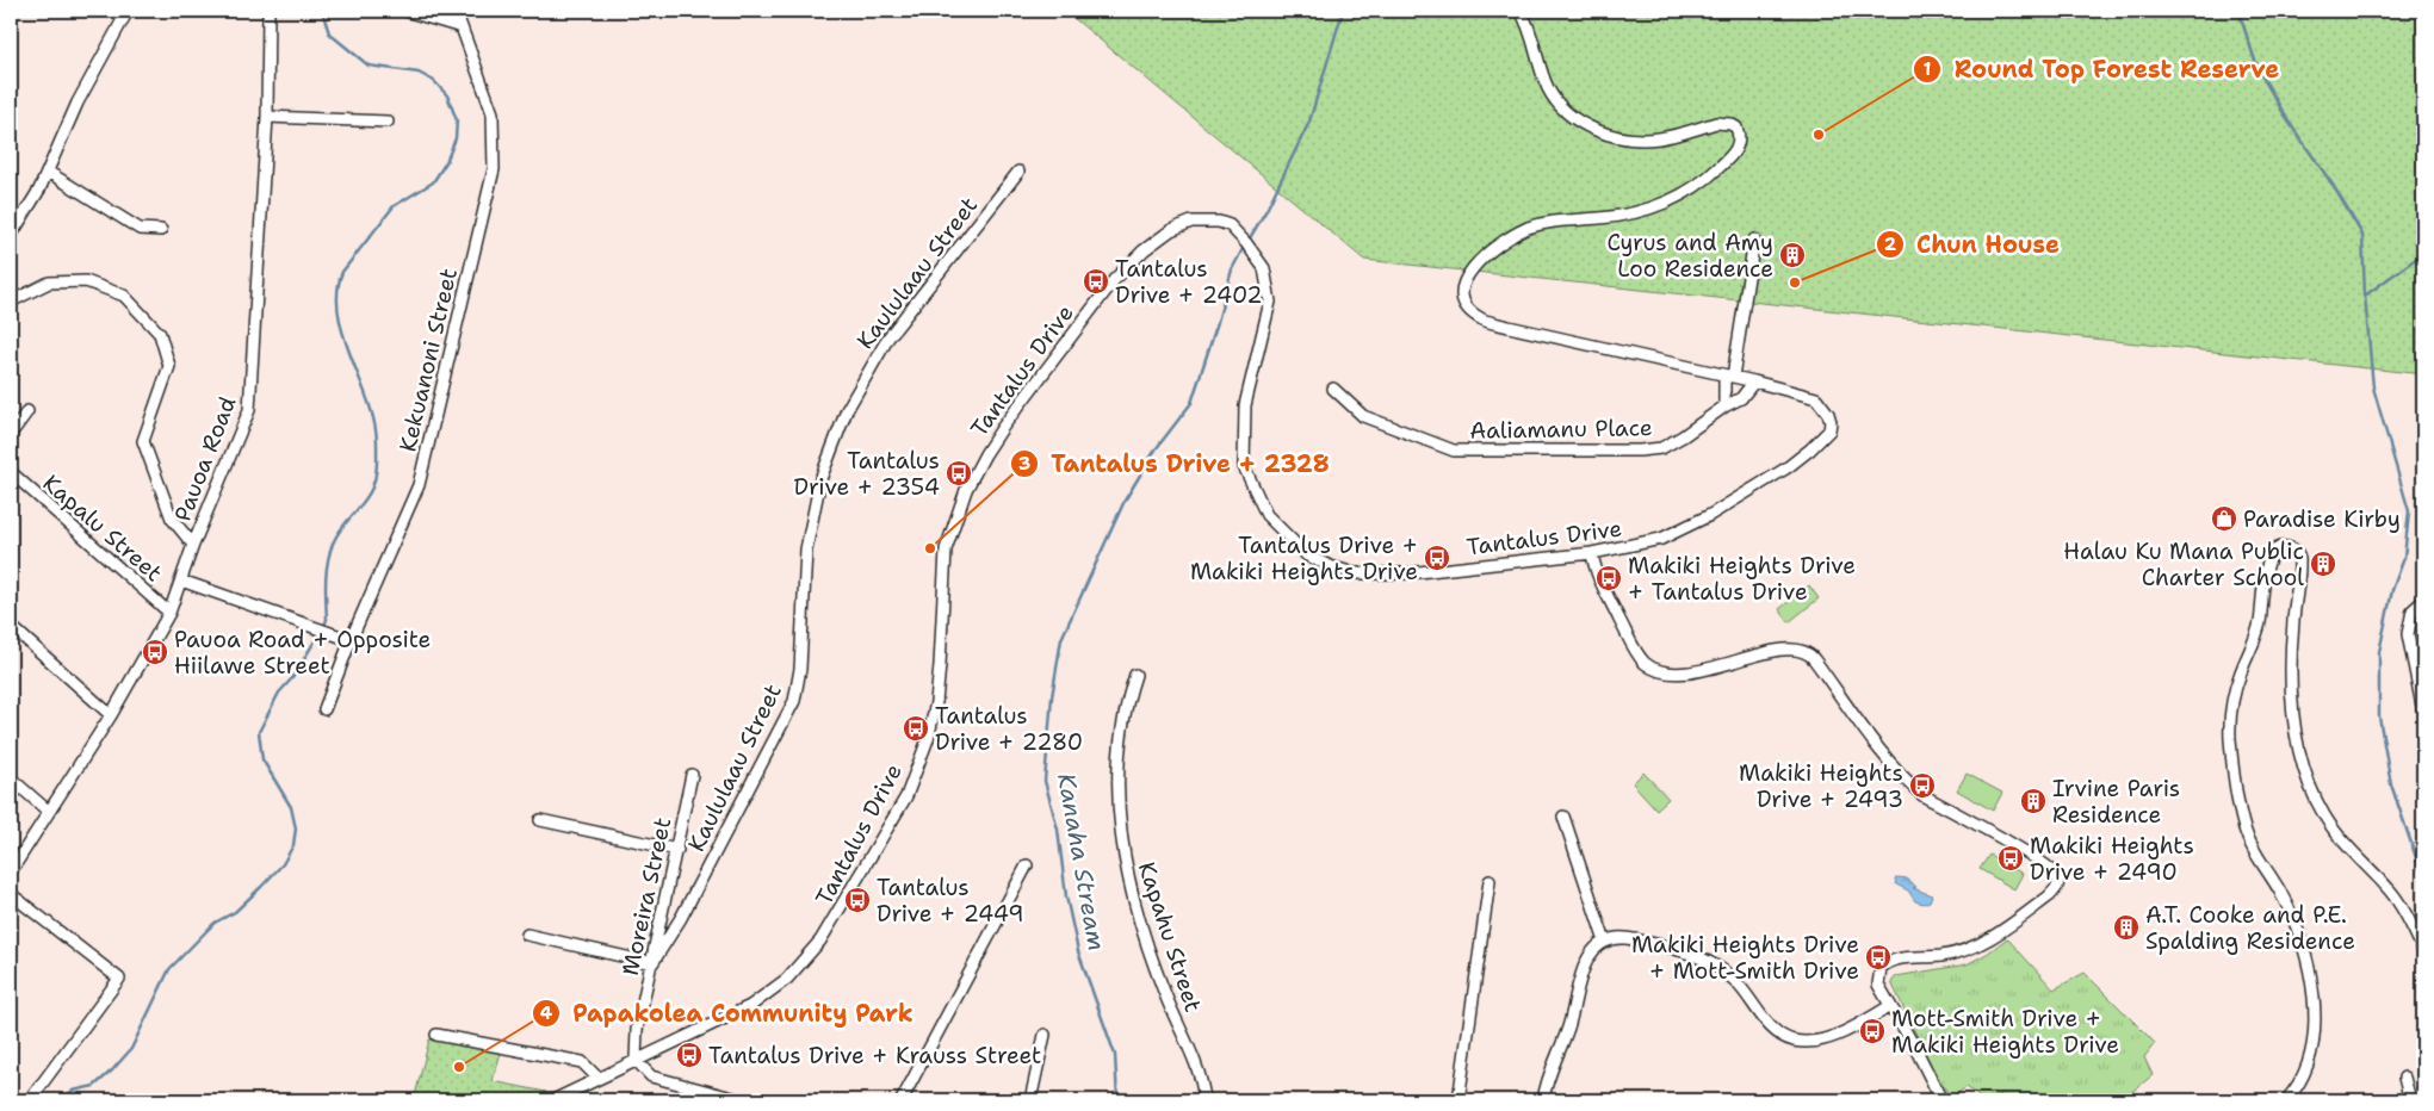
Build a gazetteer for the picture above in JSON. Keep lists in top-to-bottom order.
{
  "streets": {
    "street": [
      "Kaululaau Street",
      "Kekuanoni Street",
      "Tantalus Drive",
      "Aaliamanu Place",
      "Pauoa Road",
      "Kapalu Street",
      "Moreira Street",
      "Kapahu Street"
    ]
  },
  "crossings": [
    ["Kaululaau Street", "Moreira Street"],
    ["Tantalus Drive", "Aaliamanu Place"],
    ["Tantalus Drive", "Moreira Street"],
    ["Pauoa Road", "Kapalu Street"]
  ],
  "water": ["Kanaha Stream"],
  "places": {
    "other": [
      "Round Top Forest Reserve",
      "Chun House",
      "Tantalus Drive + 2328",
      "Papakolea Community Park"
    ],
    "building": [
      "Cyrus and Amy Loo Residence",
      "Halau Ku Mana Public Charter School",
      "Irvine Paris Residence",
      "A.T. Cooke and P.E. Spalding Residence"
    ],
    "bus stop": [
      "Tantalus Drive + 2402",
      "Tantalus Drive + 2354",
      "Tantalus Drive + Makiki Heights Drive",
      "Makiki Heights Drive + Tantalus Drive",
      "Pauoa Road + Opposite Hiilawe Street",
      "Tantalus Drive + 2280",
      "Makiki Heights Drive + 2493",
      "Makiki Heights Drive + 2490",
      "Tantalus Drive + 2449",
      "Makiki Heights Drive + Mott-Smith Drive",
      "Mott-Smith Drive + Makiki Heights Drive",
      "Tantalus Drive + Krauss Street"
    ],
    "shop": ["Paradise Kirby"]
  }
}
